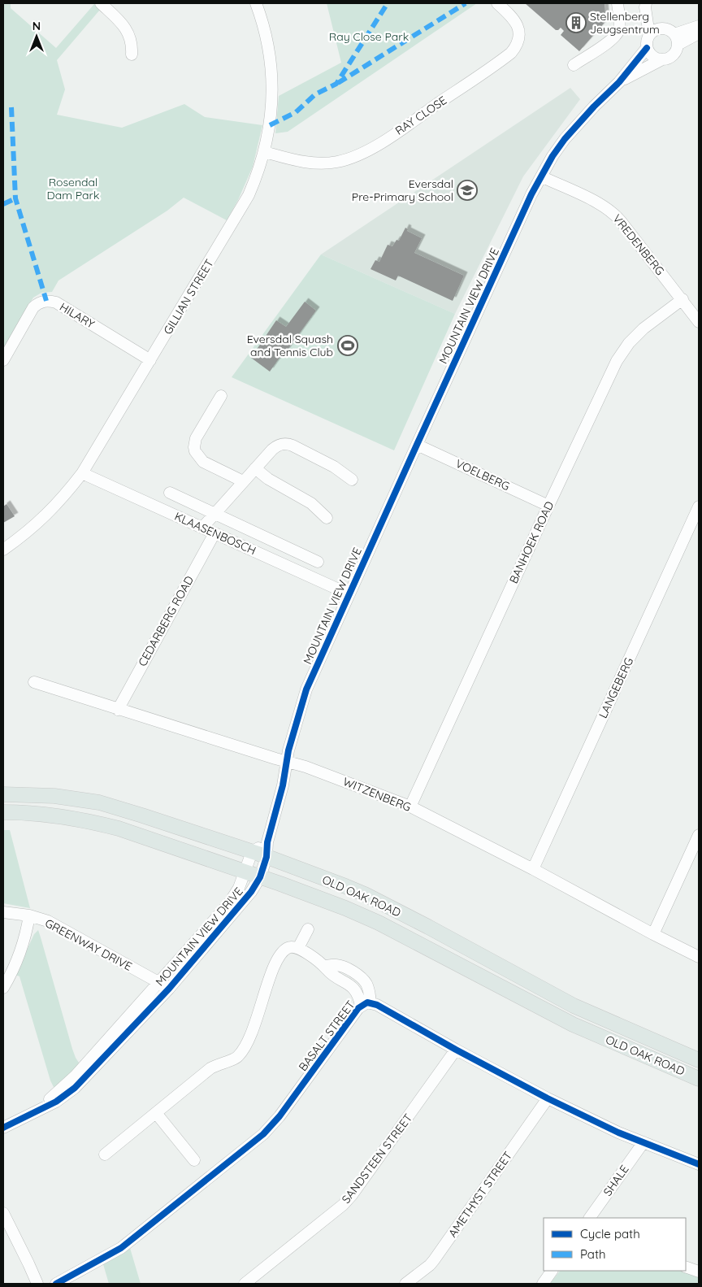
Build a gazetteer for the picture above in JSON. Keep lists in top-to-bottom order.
{
  "streets": {
    "main road": ["OLD OAK ROAD"],
    "street": [
      "RAY CLOSE",
      "VREDENBERG",
      "GILLIAN STREET",
      "MOUNTAIN VIEW DRIVE",
      "HILARY",
      "VOELBERG",
      "KLAASENBOSCH",
      "BANHOEK ROAD",
      "CEDARBERG ROAD",
      "LANGEBERG",
      "WITZENBERG",
      "GREENWAY DRIVE",
      "BASALT STREET",
      "SANDSTEEN STREET",
      "SHALE",
      "AMETHYST STREET"
    ]
  },
  "crossings": [
    ["RAY CLOSE", "GILLIAN STREET"],
    ["VREDENBERG", "MOUNTAIN VIEW DRIVE"],
    ["VREDENBERG", "BANHOEK ROAD"],
    ["GILLIAN STREET", "HILARY"],
    ["GILLIAN STREET", "KLAASENBOSCH"],
    ["MOUNTAIN VIEW DRIVE", "VOELBERG"],
    ["MOUNTAIN VIEW DRIVE", "KLAASENBOSCH"],
    ["MOUNTAIN VIEW DRIVE", "WITZENBERG"],
    ["MOUNTAIN VIEW DRIVE", "OLD OAK ROAD"],
    ["MOUNTAIN VIEW DRIVE", "GREENWAY DRIVE"],
    ["VOELBERG", "BANHOEK ROAD"],
    ["KLAASENBOSCH", "CEDARBERG ROAD"],
    ["BANHOEK ROAD", "WITZENBERG"],
    ["CEDARBERG ROAD", "WITZENBERG"],
    ["LANGEBERG", "WITZENBERG"],
    ["BASALT STREET", "SANDSTEEN STREET"],
    ["BASALT STREET", "SHALE"],
    ["BASALT STREET", "AMETHYST STREET"]
  ],
  "parks": ["Ray Close Park", "Rosendal Dam Park"],
  "places": {
    "building": ["Stellenberg Jeugsentrum"],
    "school or university": ["Eversdal Pre-Primary School"],
    "sports": ["Eversdal Squash and Tennis Club"]
  },
  "legend": ["Cycle path", "Path"],
  "north": "top"
}
